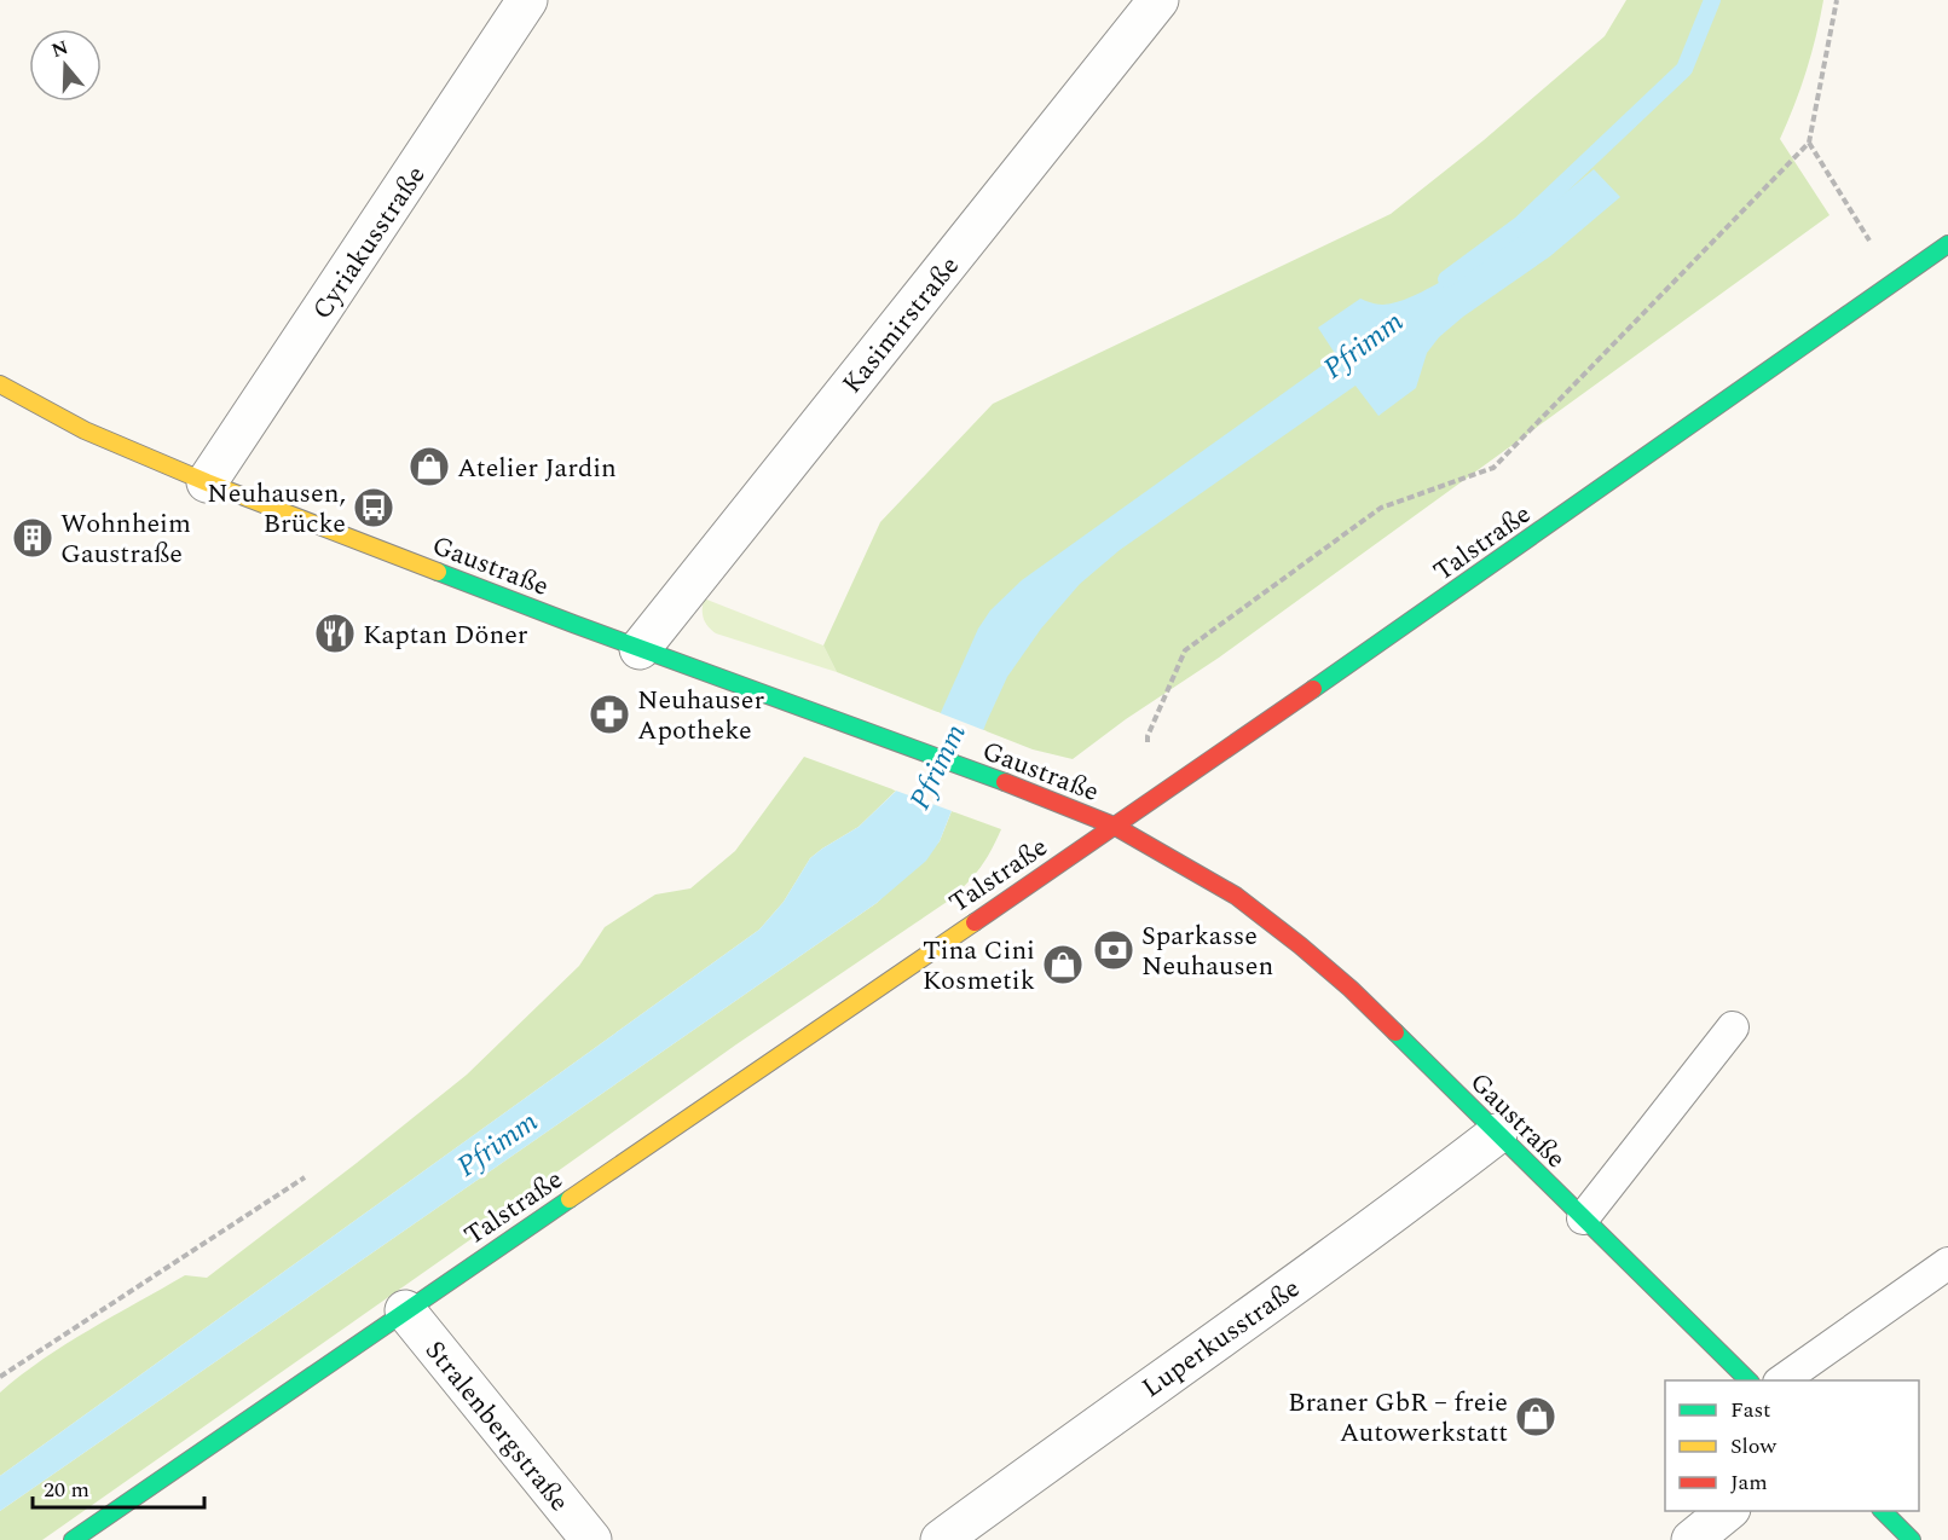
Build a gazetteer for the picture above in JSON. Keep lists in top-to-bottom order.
{
  "streets": {
    "street": [
      "Cyriakusstraße",
      "Kasimirstraße",
      "Talstraße",
      "Gaustraße",
      "Luperkusstraße",
      "Stralenbergstraße"
    ]
  },
  "crossings": [
    ["Cyriakusstraße", "Gaustraße"],
    ["Kasimirstraße", "Gaustraße"],
    ["Talstraße", "Gaustraße"],
    ["Talstraße", "Stralenbergstraße"],
    ["Gaustraße", "Luperkusstraße"]
  ],
  "water": ["Pfrimm"],
  "places": {
    "shop": ["Atelier Jardin", "Tina Cini Kosmetik", "Braner GbR – freie Autowerkstatt"],
    "bus stop": ["Neuhausen, Brücke"],
    "building": ["Wohnheim Gaustraße"],
    "restaurant": ["Kaptan Döner"],
    "pharmacy": ["Neuhauser Apotheke"],
    "bank": ["Sparkasse Neuhausen"]
  },
  "legend": ["Fast", "Slow", "Jam"],
  "scale_bar": "20 m",
  "north": "top"
}
